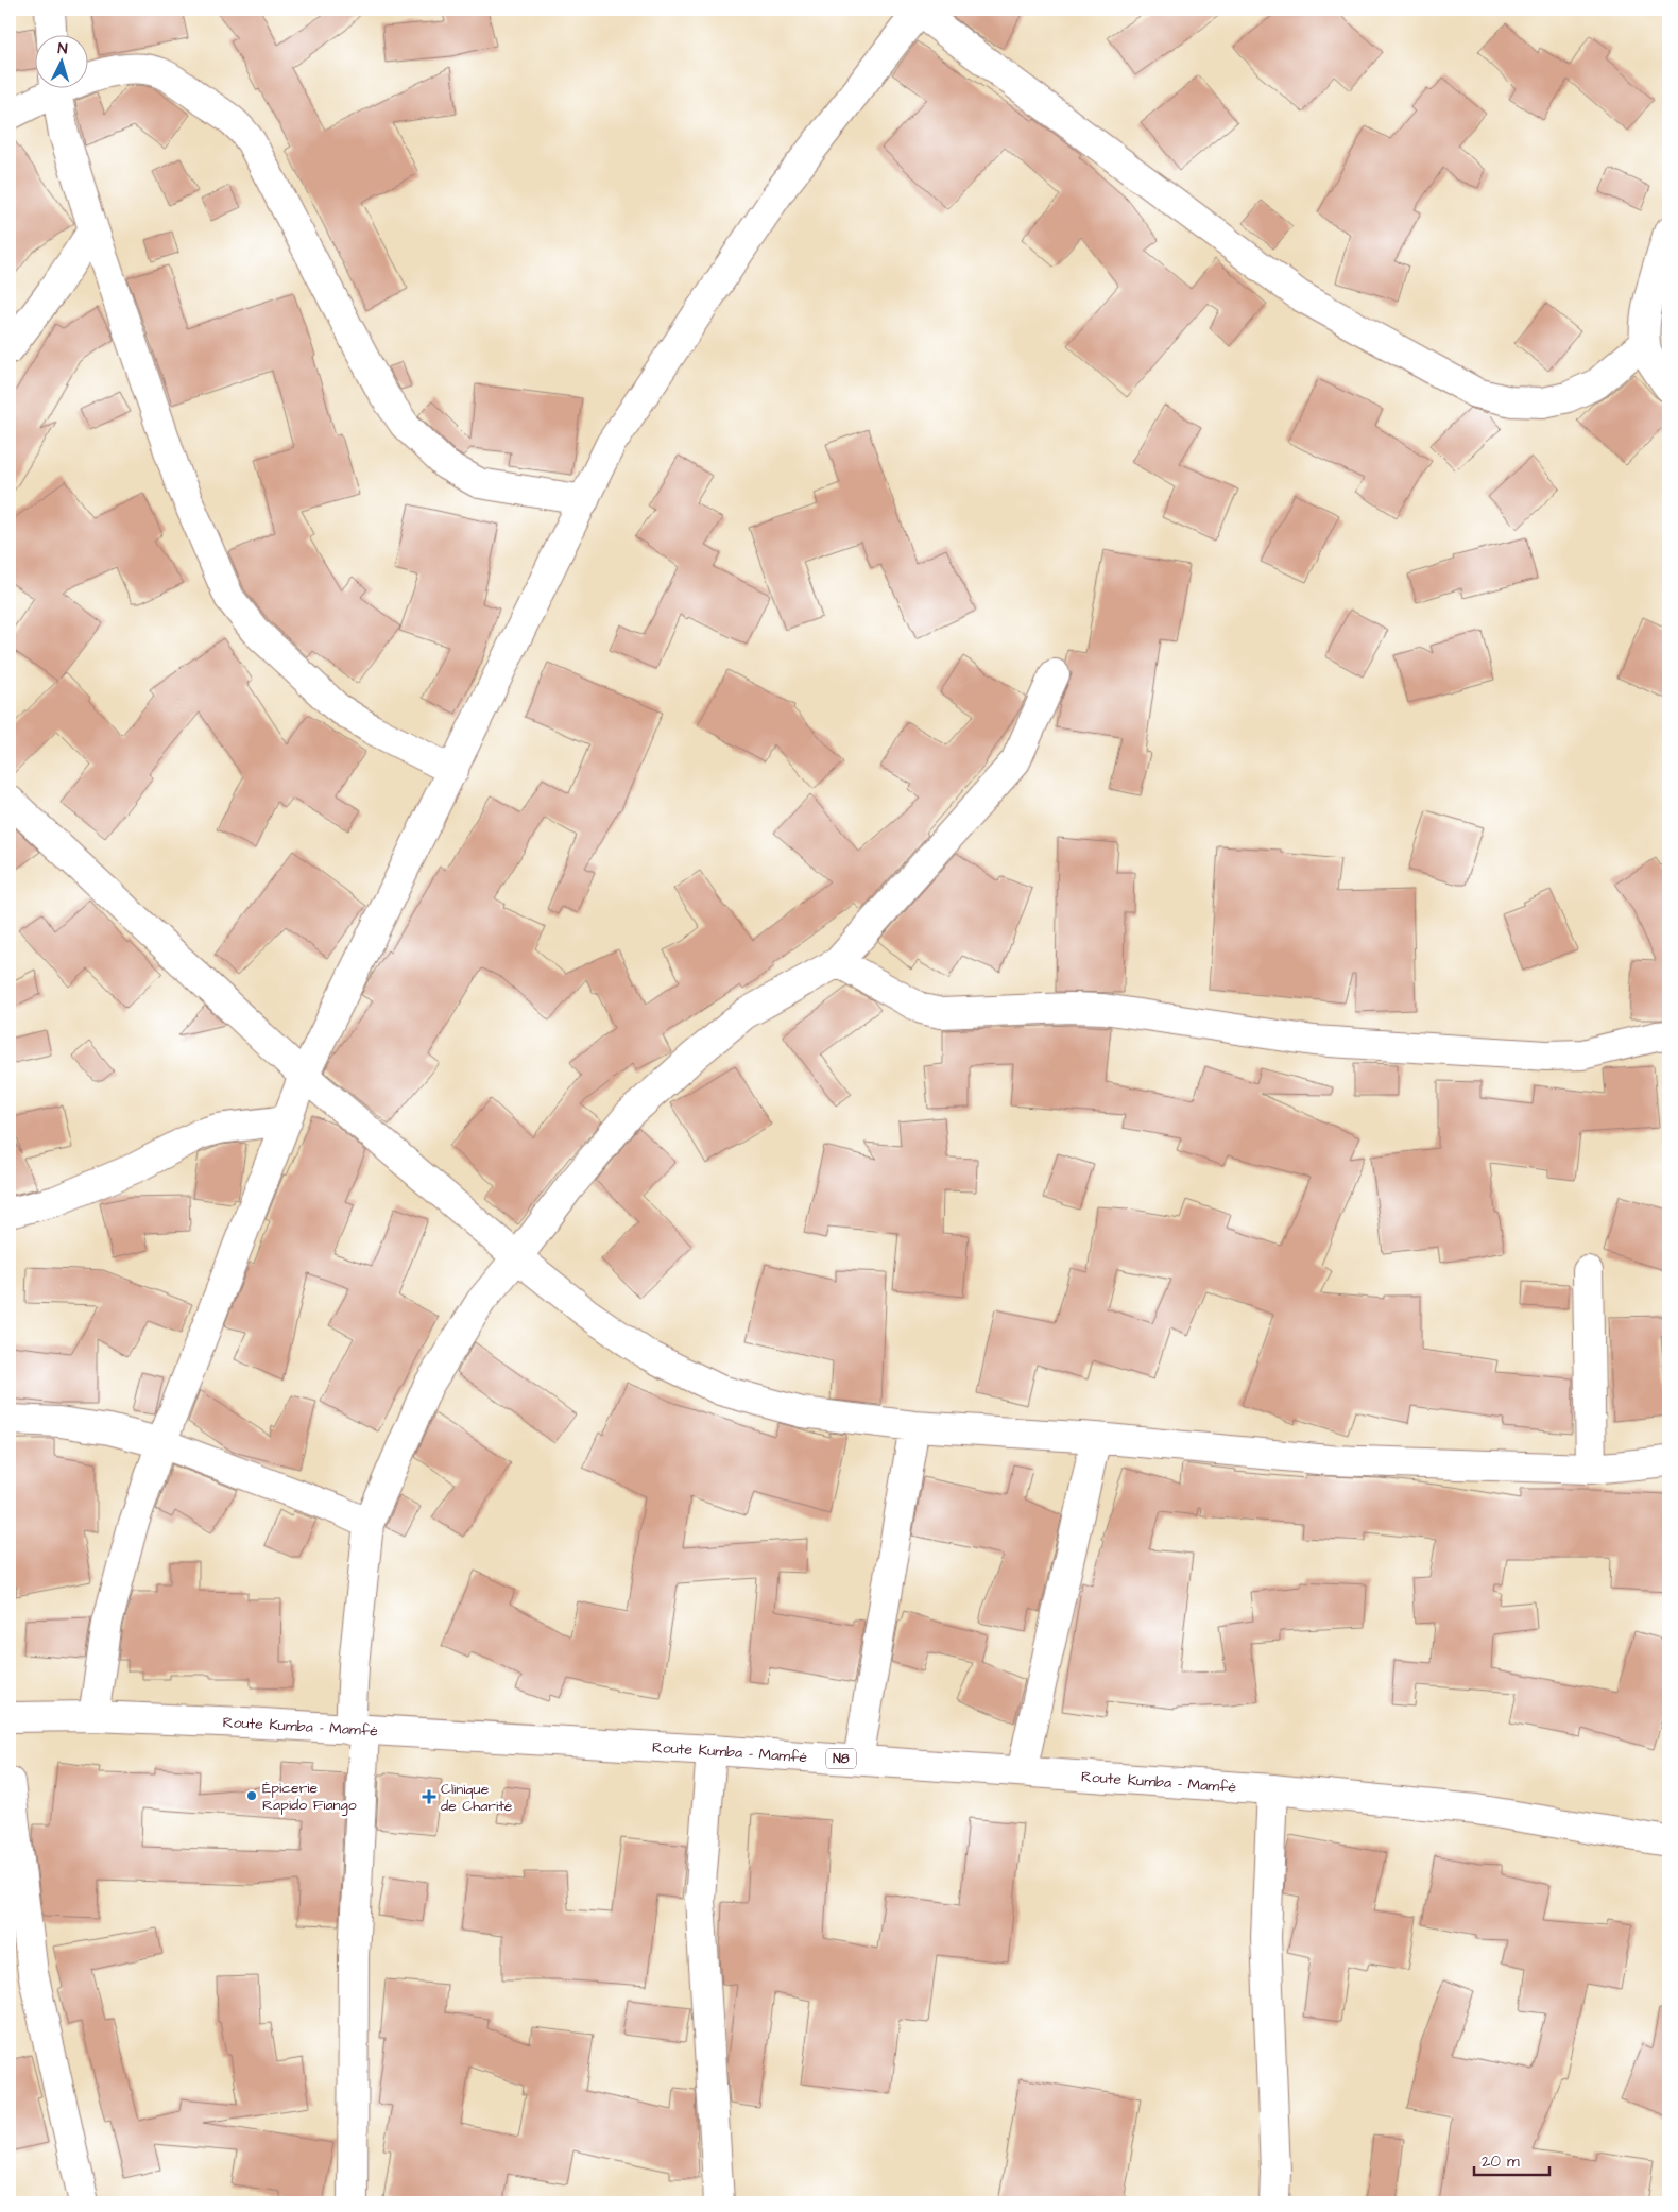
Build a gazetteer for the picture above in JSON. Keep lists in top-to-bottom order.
{
  "streets": {
    "main road": ["Route Kumba - Mamfé", "N8"]
  },
  "places": {
    "other": ["Épicerie Rapido Fiango"],
    "health": ["Clinique de Charité"]
  },
  "scale_bar": "20 m",
  "north": "top"
}
